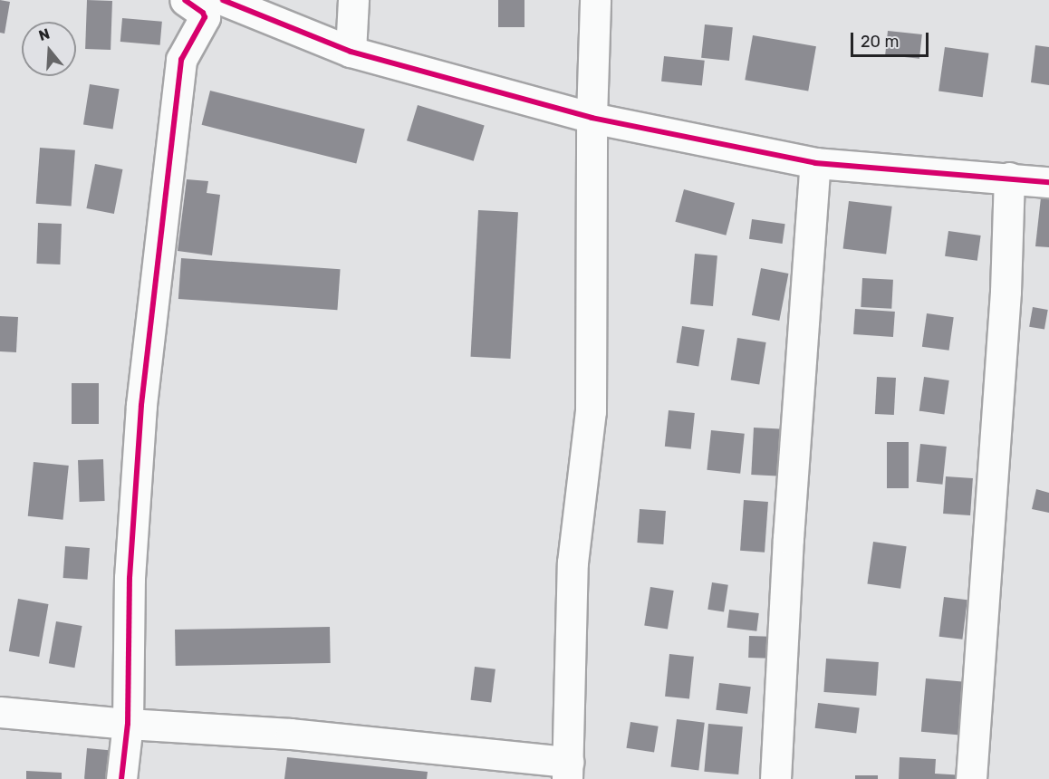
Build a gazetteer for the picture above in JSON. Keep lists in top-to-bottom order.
{
  "scale_bar": "20 m",
  "north": "top"
}
